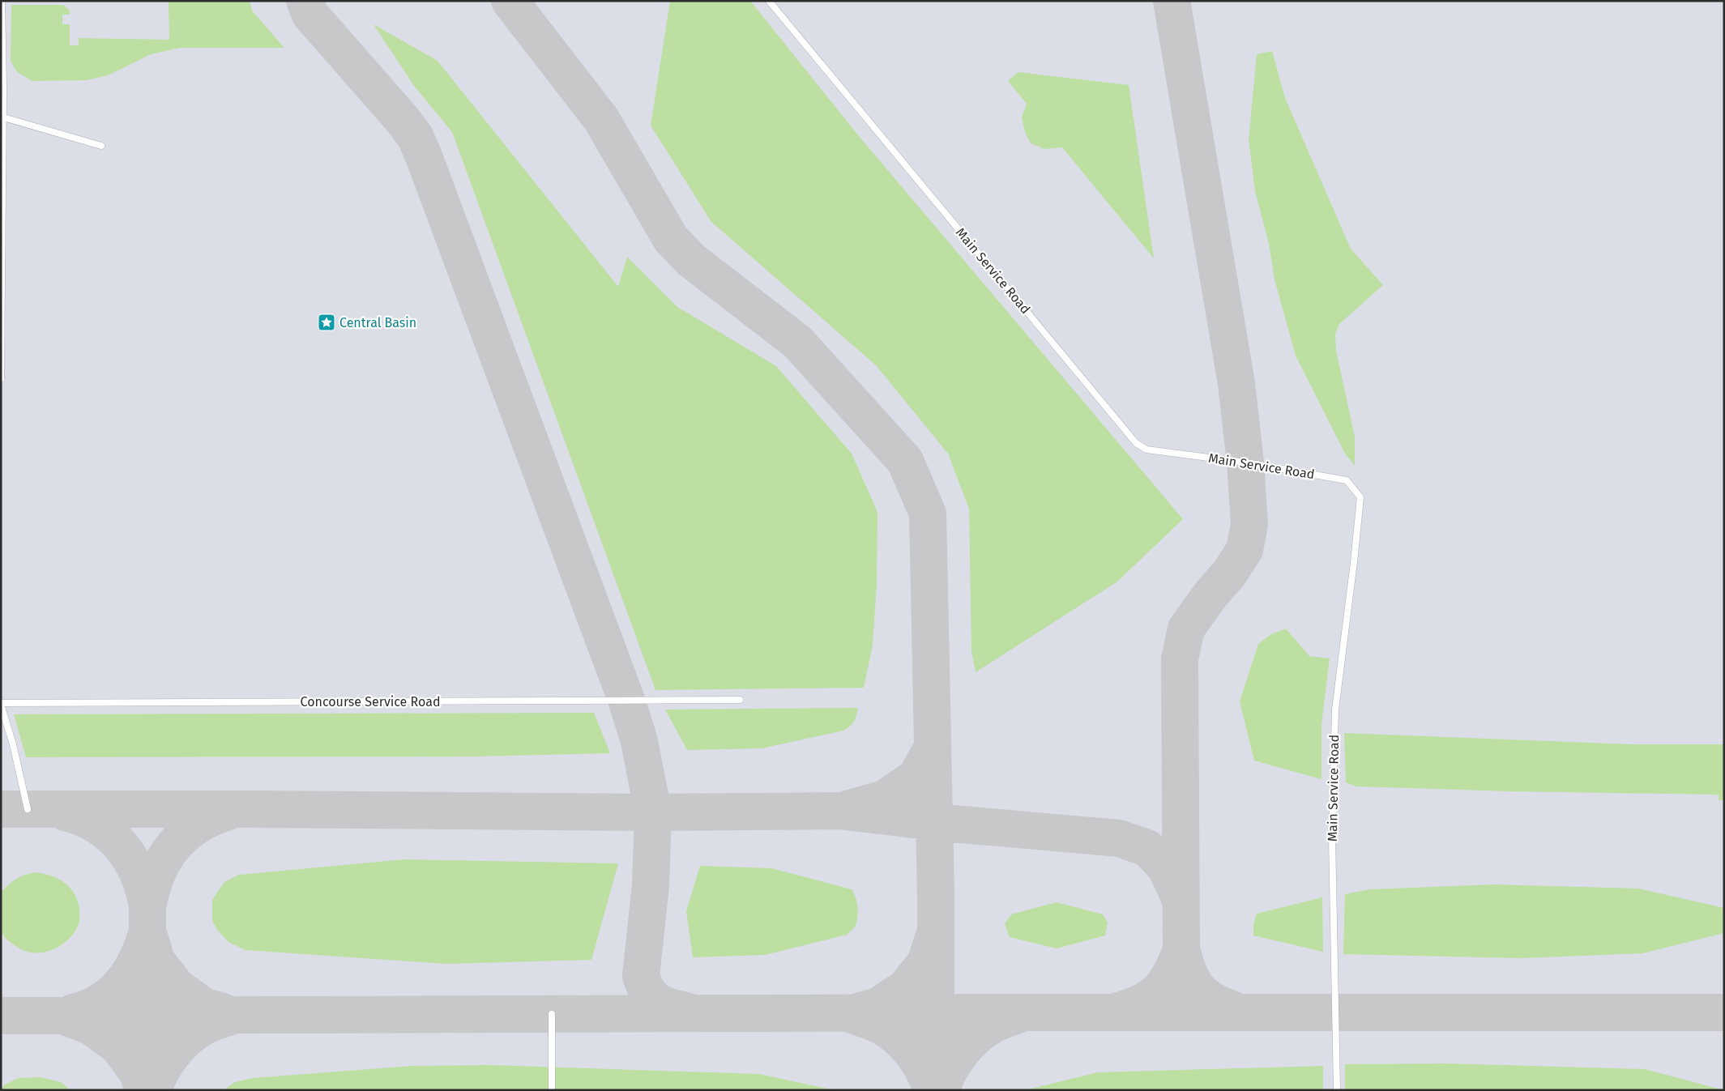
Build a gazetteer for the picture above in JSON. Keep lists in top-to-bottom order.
{
  "streets": {
    "lane": ["Main Service Road", "Concourse Service Road"]
  },
  "places": {
    "place": ["Central Basin"]
  }
}
